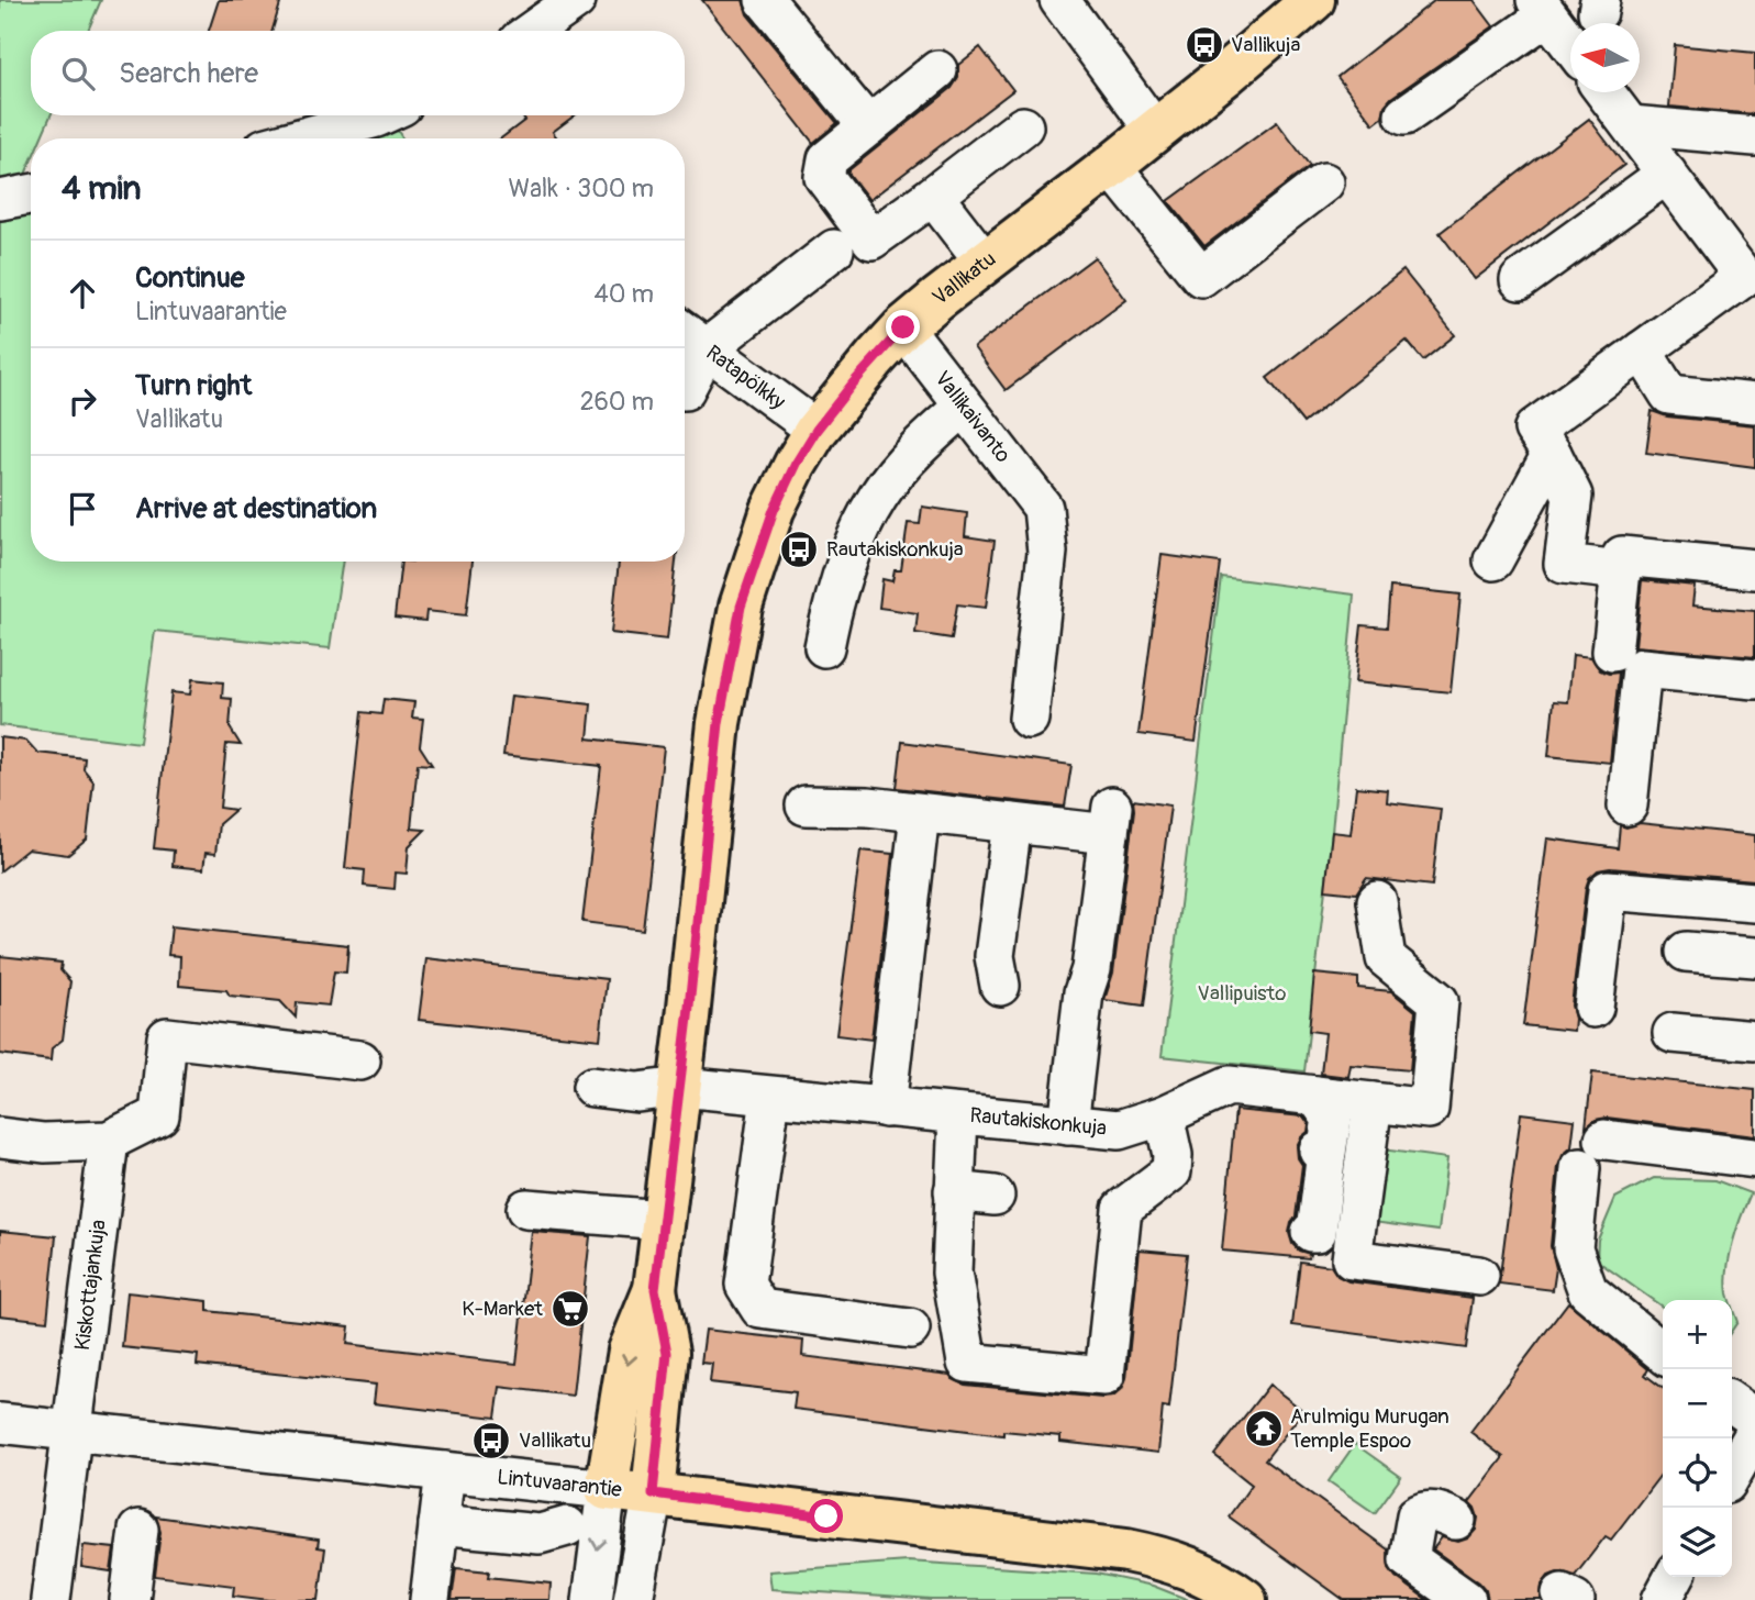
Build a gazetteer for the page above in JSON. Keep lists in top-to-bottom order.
{
  "streets": {
    "main road": ["Vallikatu", "Lintuvaarantie"],
    "street": [
      "Ratapölkky",
      "Vallikaivanto",
      "Rautakiskonkuja",
      "Kiskottajankuja"
    ]
  },
  "crossings": [
    ["Vallikatu", "Ratapölkky"],
    ["Vallikatu", "Vallikaivanto"],
    ["Vallikatu", "Rautakiskonkuja"],
    ["Vallikatu", "Lintuvaarantie"],
    ["Kiskottajankuja", "Lintuvaarantie"]
  ],
  "parks": ["Vallipuisto"],
  "places": {
    "bus stop": ["Vallikuja", "Rautakiskonkuja", "Vallikatu"],
    "supermarket": ["K-Market"],
    "temple": ["Arulmigu Murugan Temple Espoo"]
  },
  "north": "left",
  "page": {
    "search": "Search here",
    "heading": ["4 min", "Walk · 300 m"],
    "list": [
      ["Continue", "Lintuvaarantie", "40 m"],
      ["Turn right", "Vallikatu", "260 m"],
      "Arrive at destination"
    ],
    "map_buttons": ["+", "−"]
  }
}
